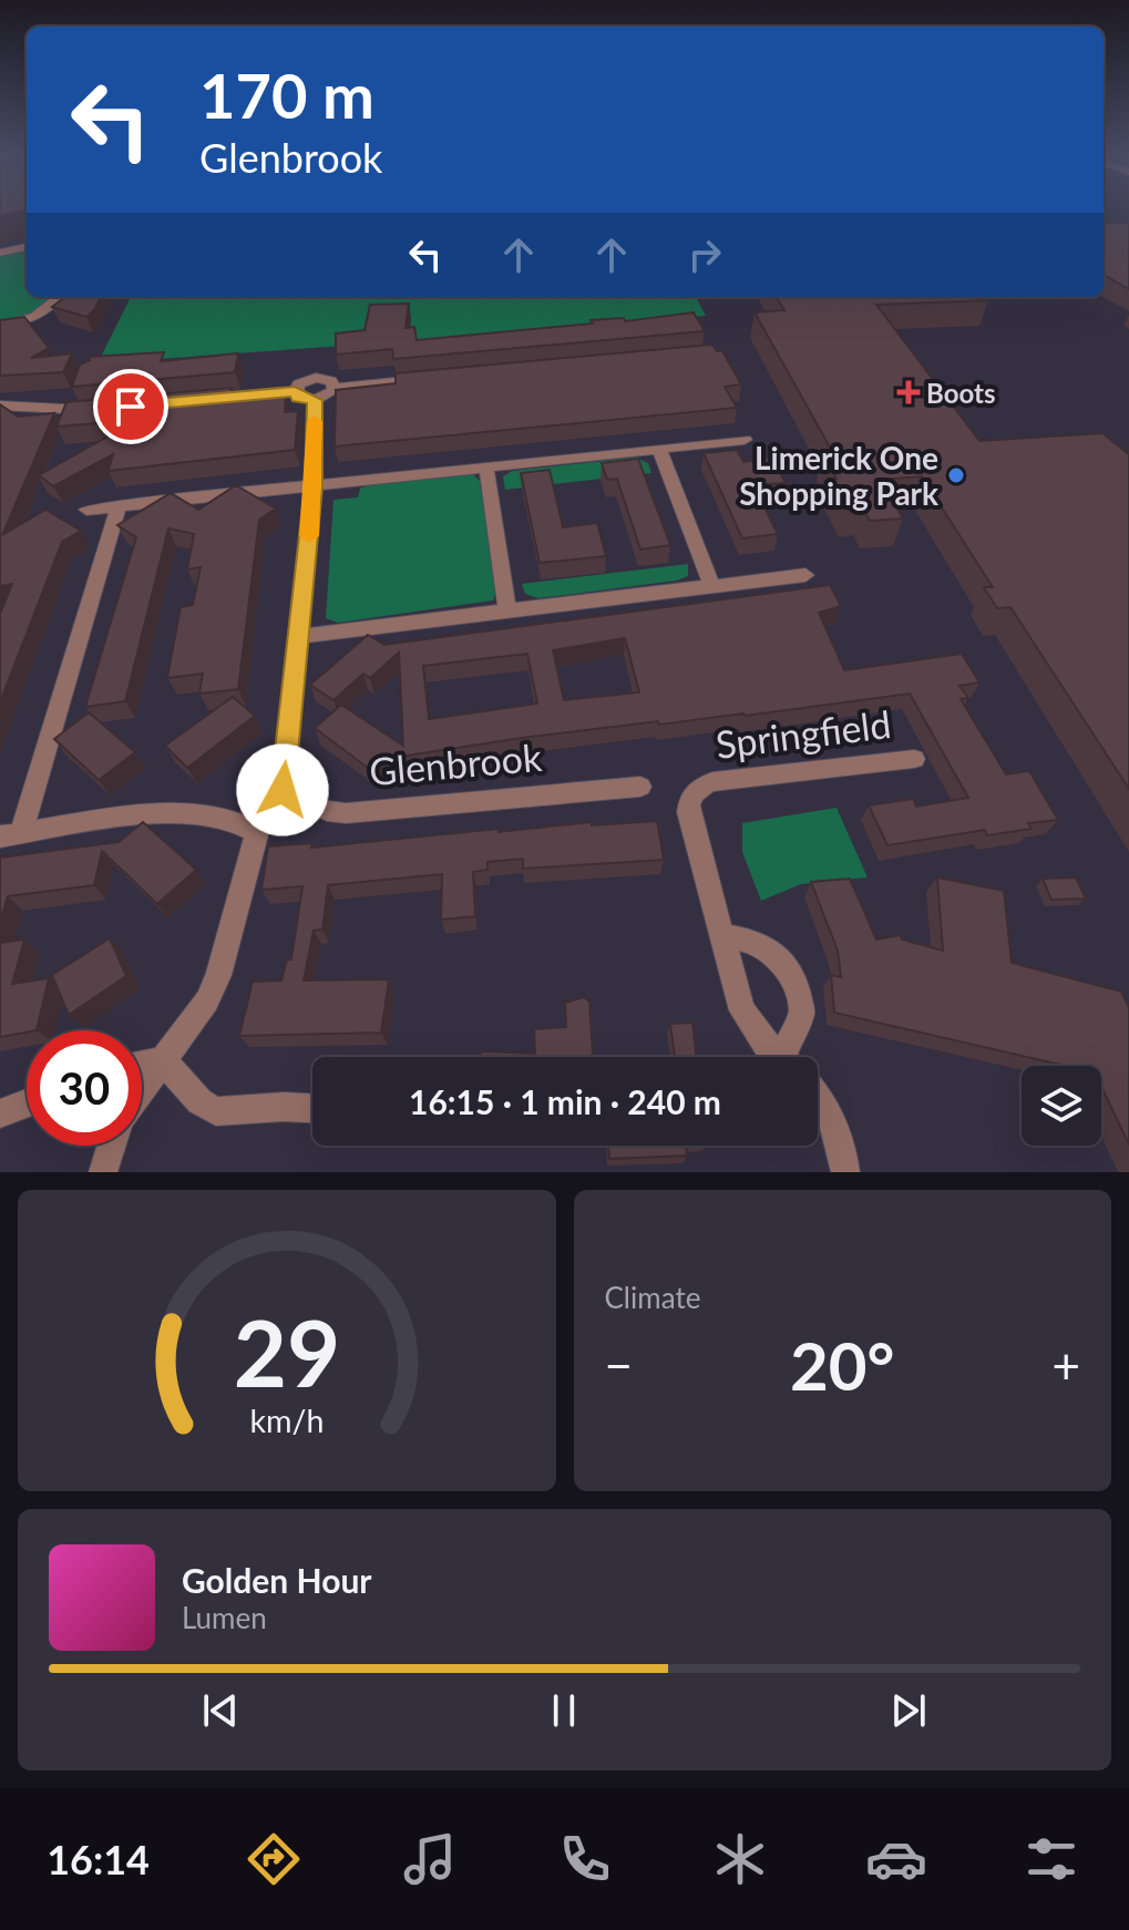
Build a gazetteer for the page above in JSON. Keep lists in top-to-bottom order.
{
  "streets": {
    "street": ["Springfield", "Glenbrook"]
  },
  "places": {
    "health": ["Boots"],
    "other": ["Limerick One Shopping Park"]
  },
  "page": {
    "turn": ["170 m", "Glenbrook"],
    "limit": "30",
    "trip": "16:15 · 1 min · 240 m",
    "tile": "Climate",
    "heat": ["−", "20°", "+"],
    "song": ["Golden Hour", "Lumen"],
    "tabs": "16:14",
    "gauge": ["29", "km/h"]
  }
}
